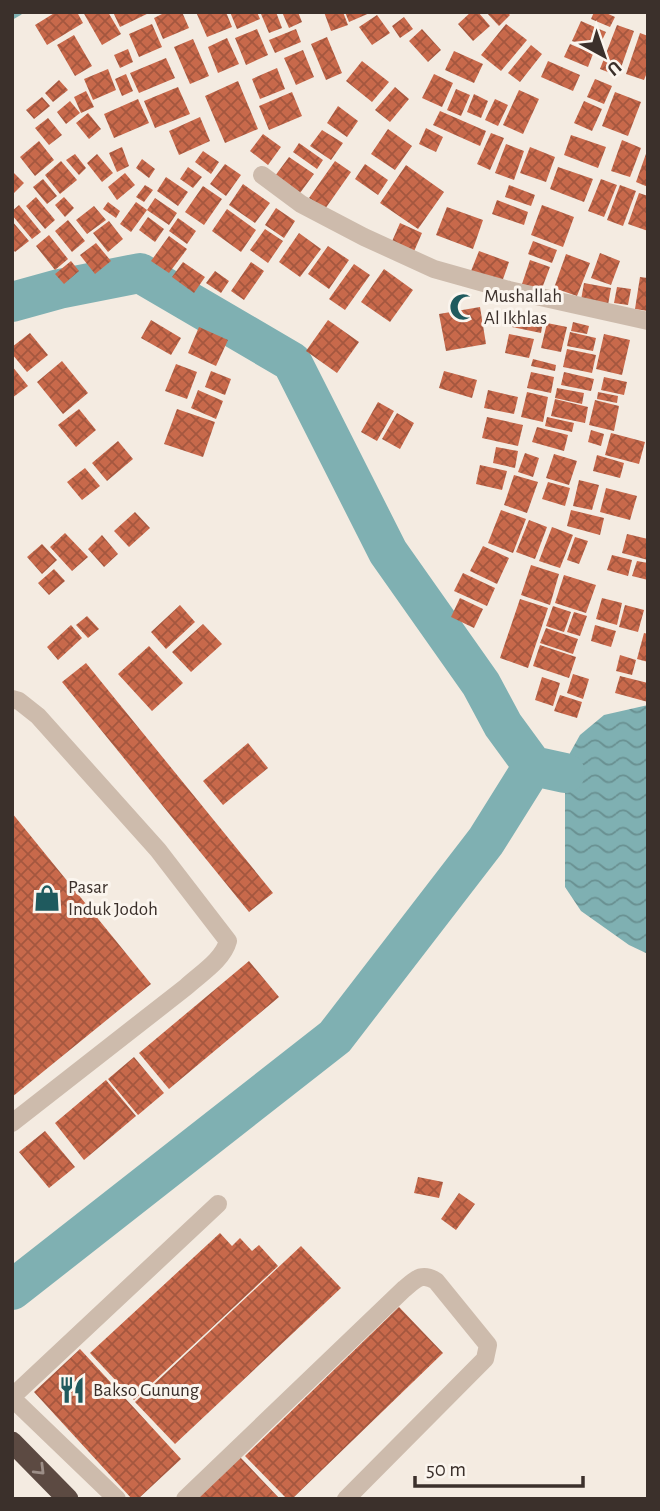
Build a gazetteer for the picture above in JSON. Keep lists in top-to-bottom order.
{
  "places": {
    "mosque": ["Mushallah Al Ikhlas"],
    "shop": ["Pasar Induk Jodoh"],
    "restaurant": ["Bakso Gunung"]
  },
  "scale_bar": "50 m",
  "north": "bottom right"
}
